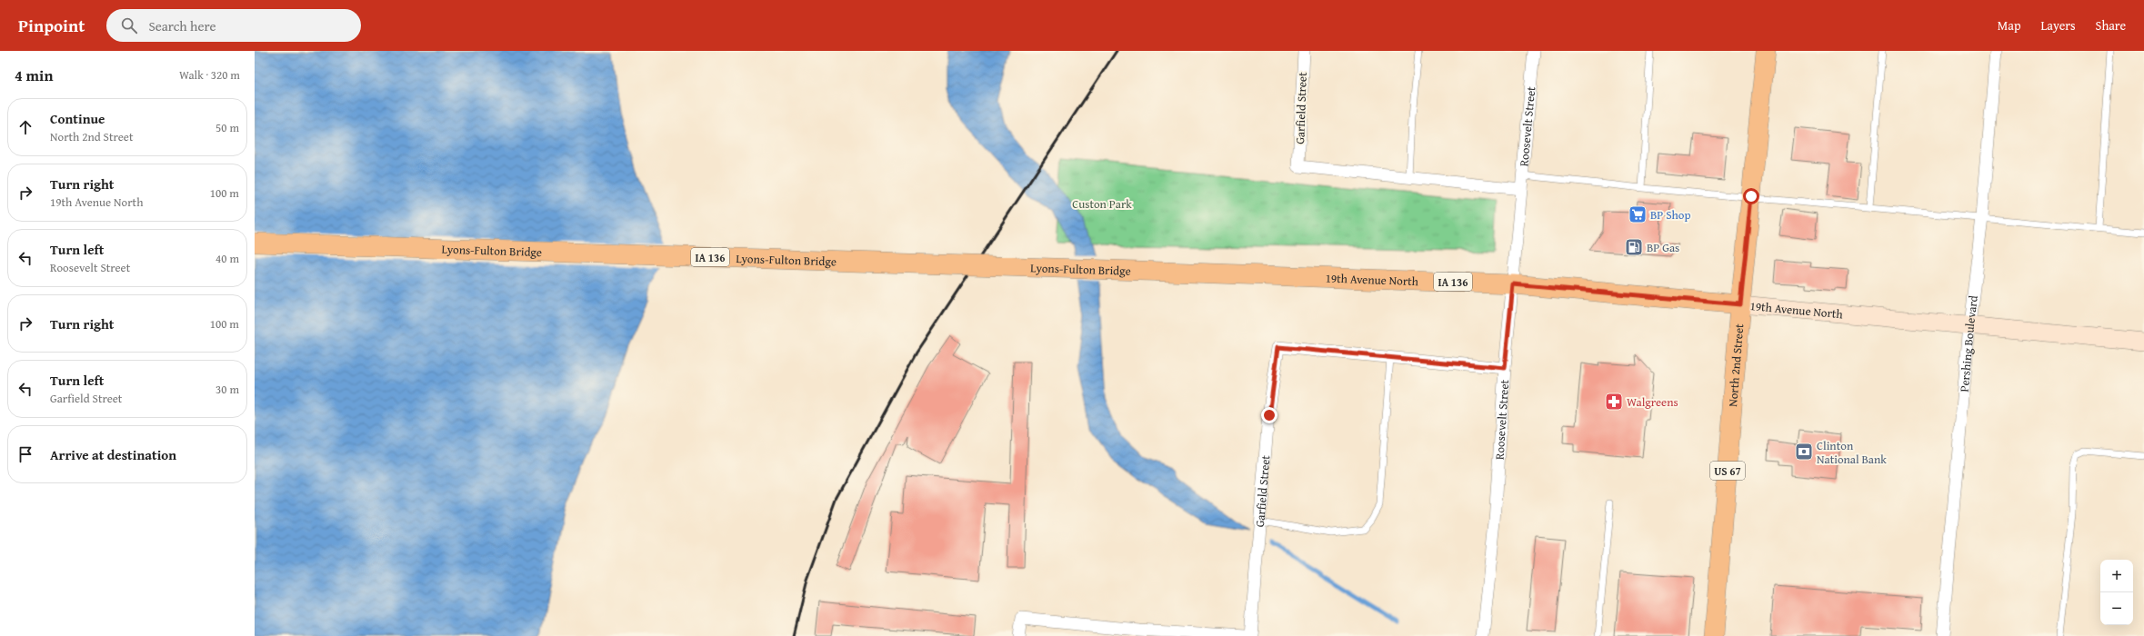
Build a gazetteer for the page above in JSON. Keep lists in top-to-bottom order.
{
  "streets": {
    "main road": [
      "Lyons-Fulton Bridge",
      "IA 136",
      "19th Avenue North",
      "North 2nd Street",
      "US 67"
    ],
    "street": ["Garfield Street", "Roosevelt Street", "Pershing Boulevard"]
  },
  "crossings": [
    ["Roosevelt Street", "19th Avenue North"],
    ["Lyons-Fulton Bridge", "19th Avenue North"],
    ["19th Avenue North", "Pershing Boulevard"],
    ["19th Avenue North", "North 2nd Street"]
  ],
  "parks": ["Custon Park"],
  "places": {
    "supermarket": ["BP Shop"],
    "fuel station": ["BP Gas"],
    "pharmacy": ["Walgreens"],
    "bank": ["Clinton National Bank"]
  },
  "page": {
    "header": "Pinpoint",
    "search": "Search here",
    "nav": ["Map", "Layers", "Share"],
    "heading": ["4 min", "Walk · 320 m"],
    "list": [
      ["Continue", "North 2nd Street", "50 m"],
      ["Turn right", "19th Avenue North", "100 m"],
      ["Turn left", "Roosevelt Street", "40 m"],
      ["Turn right", "100 m"],
      ["Turn left", "Garfield Street", "30 m"],
      "Arrive at destination"
    ],
    "map_buttons": ["+", "−"]
  }
}
